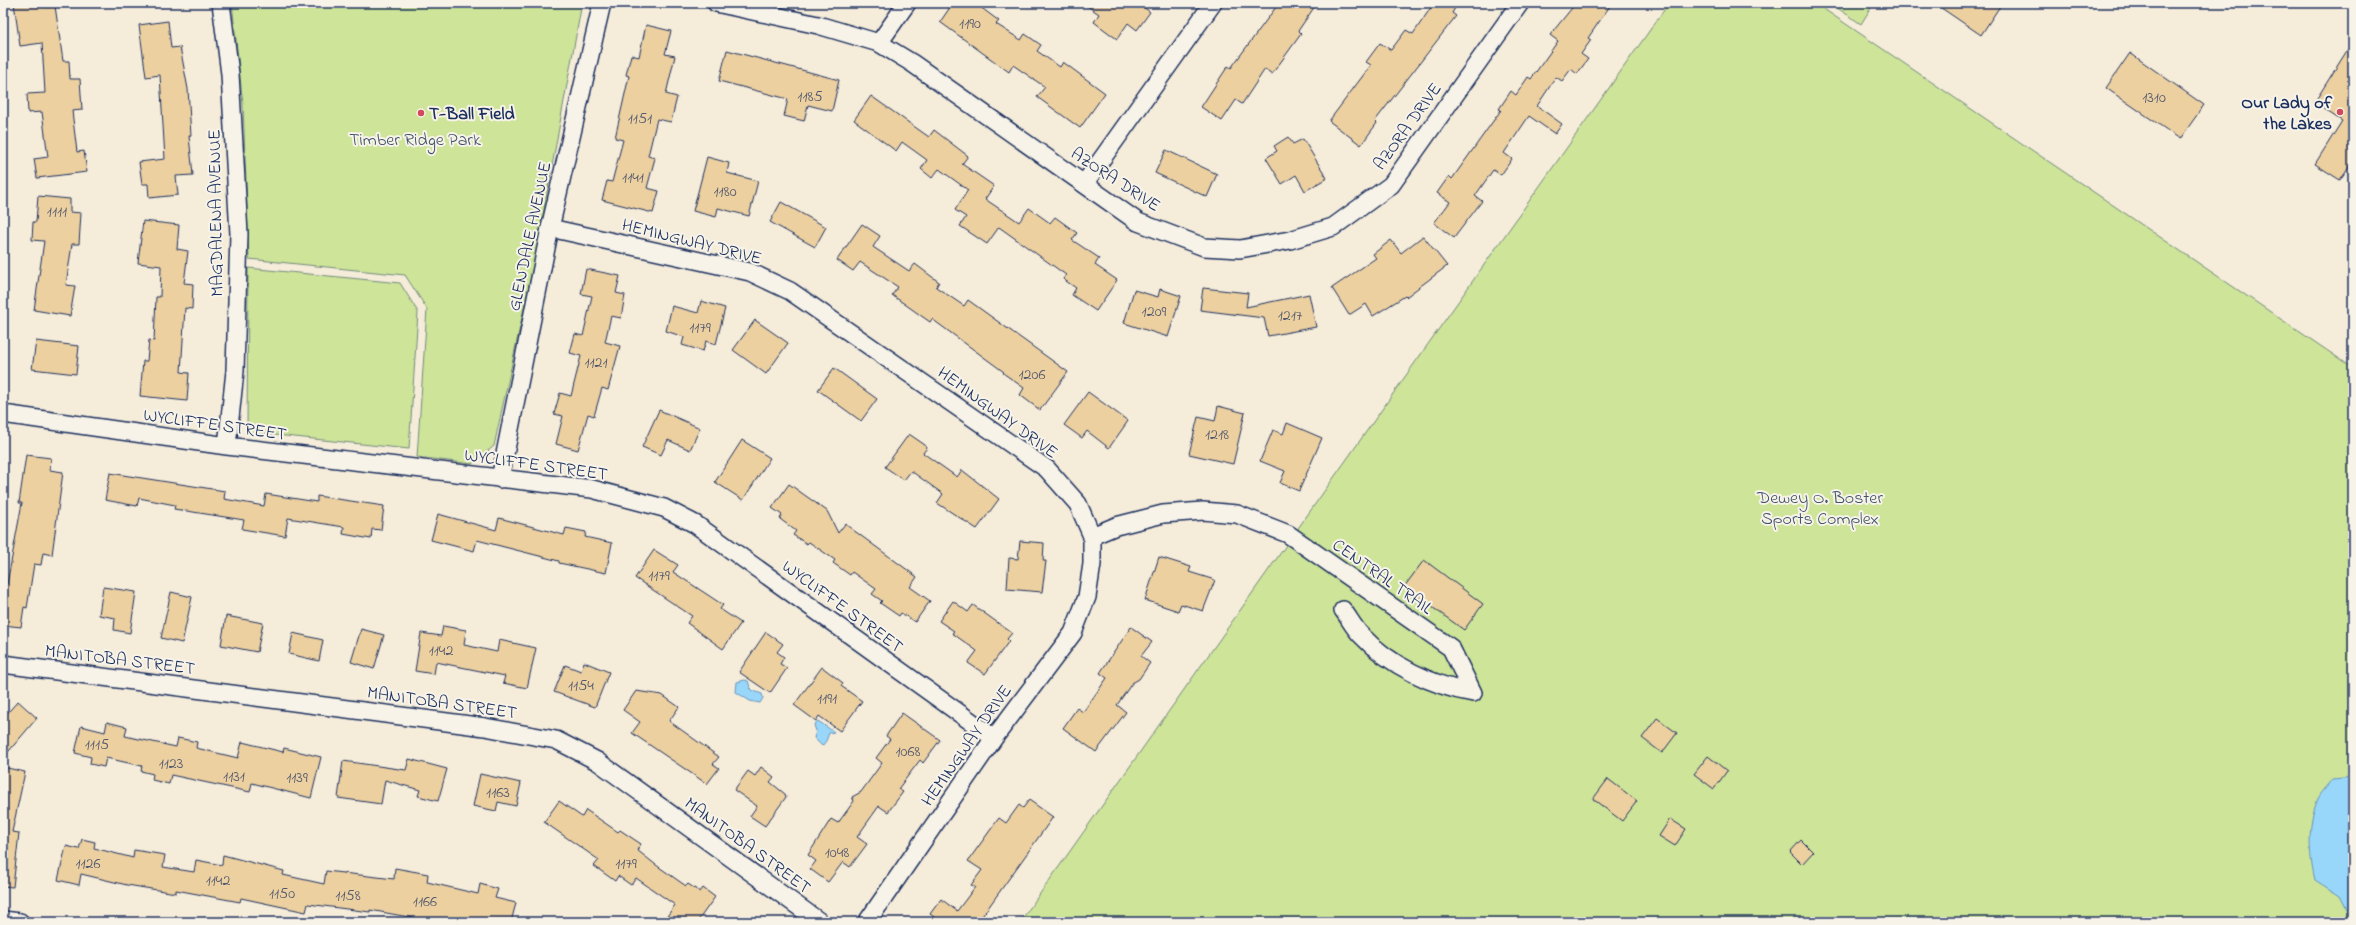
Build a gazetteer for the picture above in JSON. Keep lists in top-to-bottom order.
{
  "streets": {
    "street": [
      "AZORA DRIVE",
      "MAGDALENA AVENUE",
      "GLENDALE AVENUE",
      "HEMINGWAY DRIVE",
      "WYCLIFFE STREET",
      "CENTRAL TRAIL",
      "MANITOBA STREET"
    ]
  },
  "crossings": [
    ["MAGDALENA AVENUE", "WYCLIFFE STREET"],
    ["GLENDALE AVENUE", "HEMINGWAY DRIVE"],
    ["GLENDALE AVENUE", "WYCLIFFE STREET"],
    ["HEMINGWAY DRIVE", "WYCLIFFE STREET"],
    ["HEMINGWAY DRIVE", "CENTRAL TRAIL"]
  ],
  "parks": ["Timber Ridge Park", "Dewey O. Boster Sports Complex"],
  "places": ["Our Lady of the Lakes", "T-Ball Field"],
  "house_numbers": [
    "1190",
    "1185",
    "1310",
    "1151",
    "1141",
    "1180",
    "1111",
    "1209",
    "1217",
    "1179",
    "1121",
    "1206",
    "1218",
    "1179",
    "1142",
    "1154",
    "1191",
    "1115",
    "1068",
    "1123",
    "1131",
    "1139",
    "1163",
    "1048",
    "1126",
    "1179",
    "1142",
    "1150",
    "1158",
    "1166"
  ]
}
